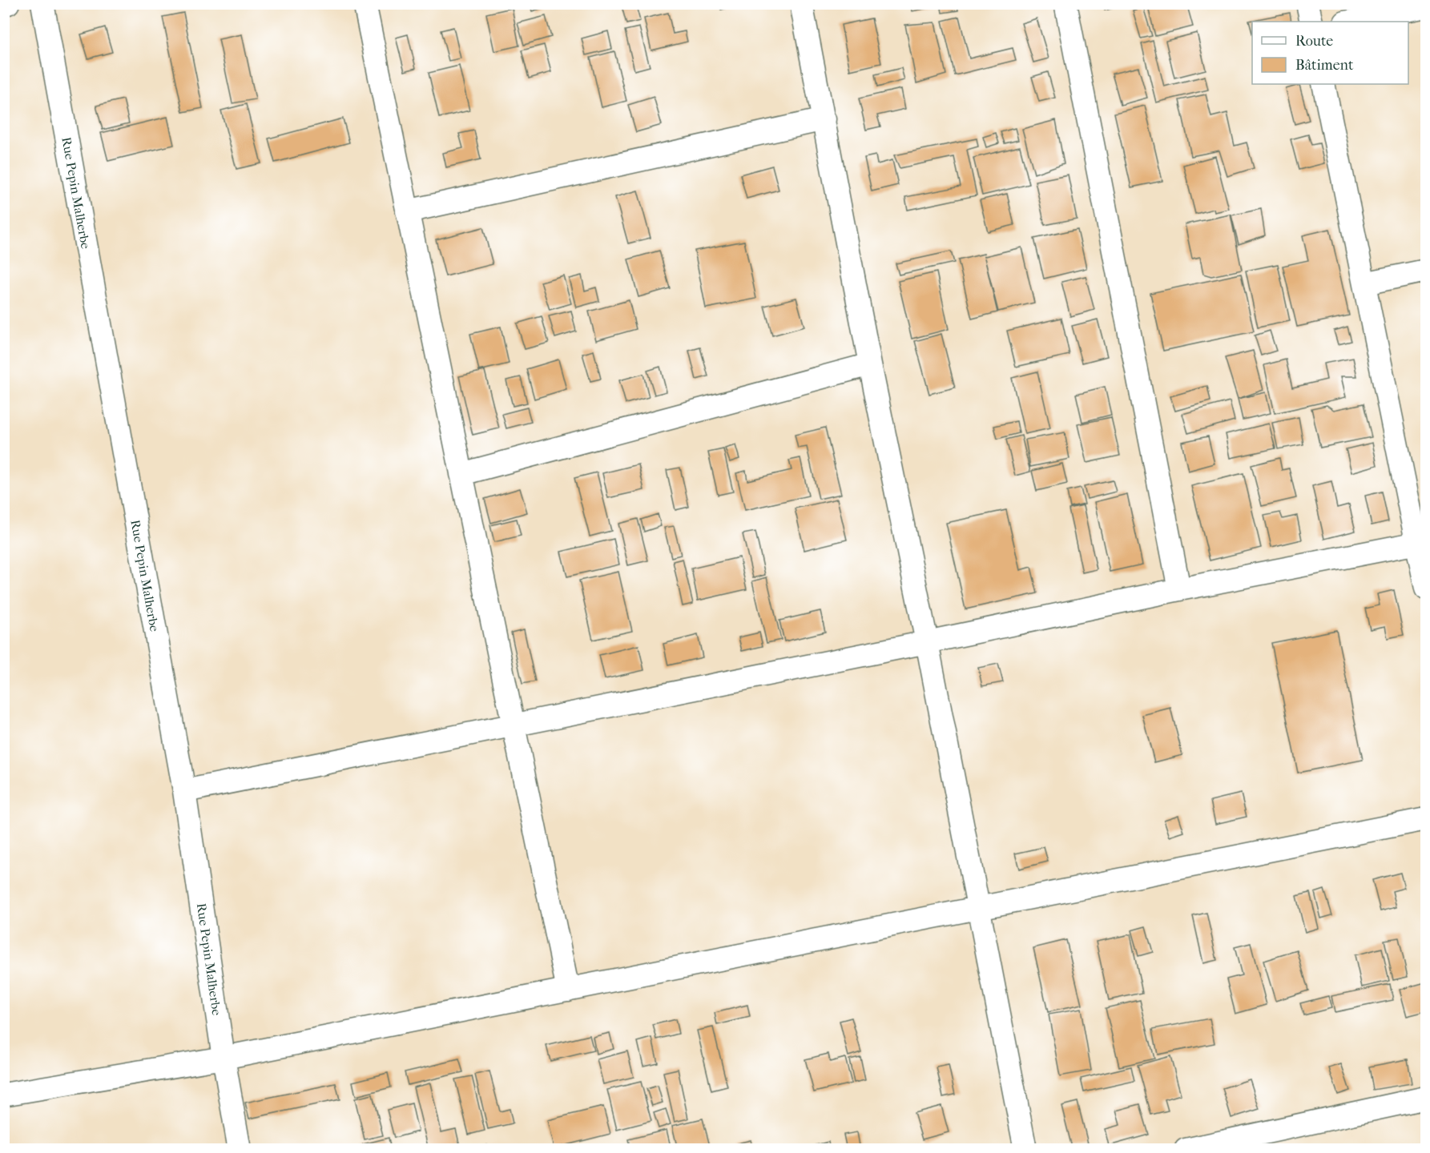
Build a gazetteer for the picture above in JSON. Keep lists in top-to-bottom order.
{
  "streets": {
    "street": ["Rue Pepin Malherbe"]
  },
  "legend": ["Route", "Bâtiment"]
}
